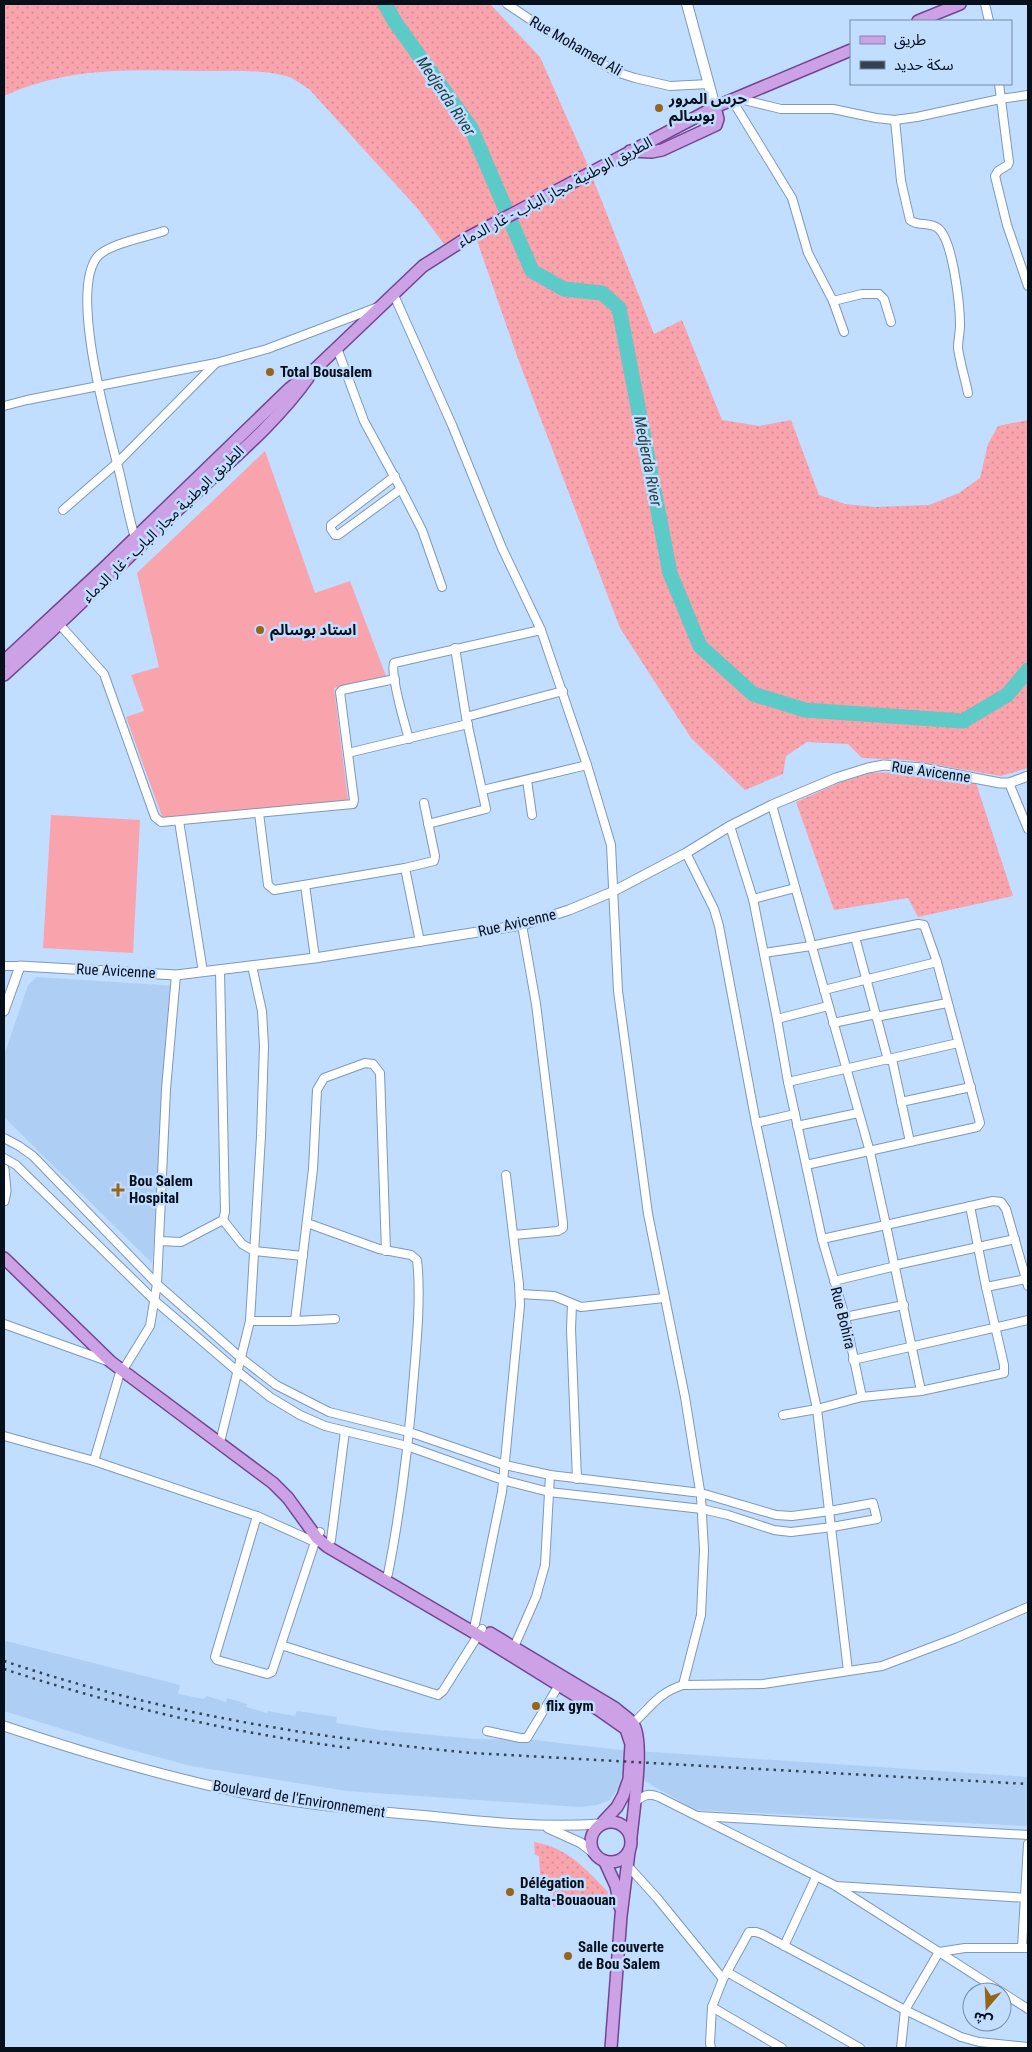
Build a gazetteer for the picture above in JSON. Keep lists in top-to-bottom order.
{
  "streets": {
    "main road": ["الطريق الوطنية مجاز الباب - غار الدماء"],
    "street": [
      "Rue Mohamed Ali",
      "Rue Avicenne",
      "Rue Bohira",
      "Boulevard de l'Environnement"
    ]
  },
  "crossings": [
    ["Rue Avicenne", "Rue Bohira"]
  ],
  "water": ["Medjerda River"],
  "places": {
    "other": [
      "حرس المرور بوسالم",
      "Total Bousalem",
      "استاد بوسالم",
      "flix gym",
      "Délégation Balta-Bouaouan",
      "Salle couverte de Bou Salem"
    ],
    "health": ["Bou Salem Hospital"]
  },
  "legend": ["طريق", "سكة حديد"],
  "north": "bottom"
}
